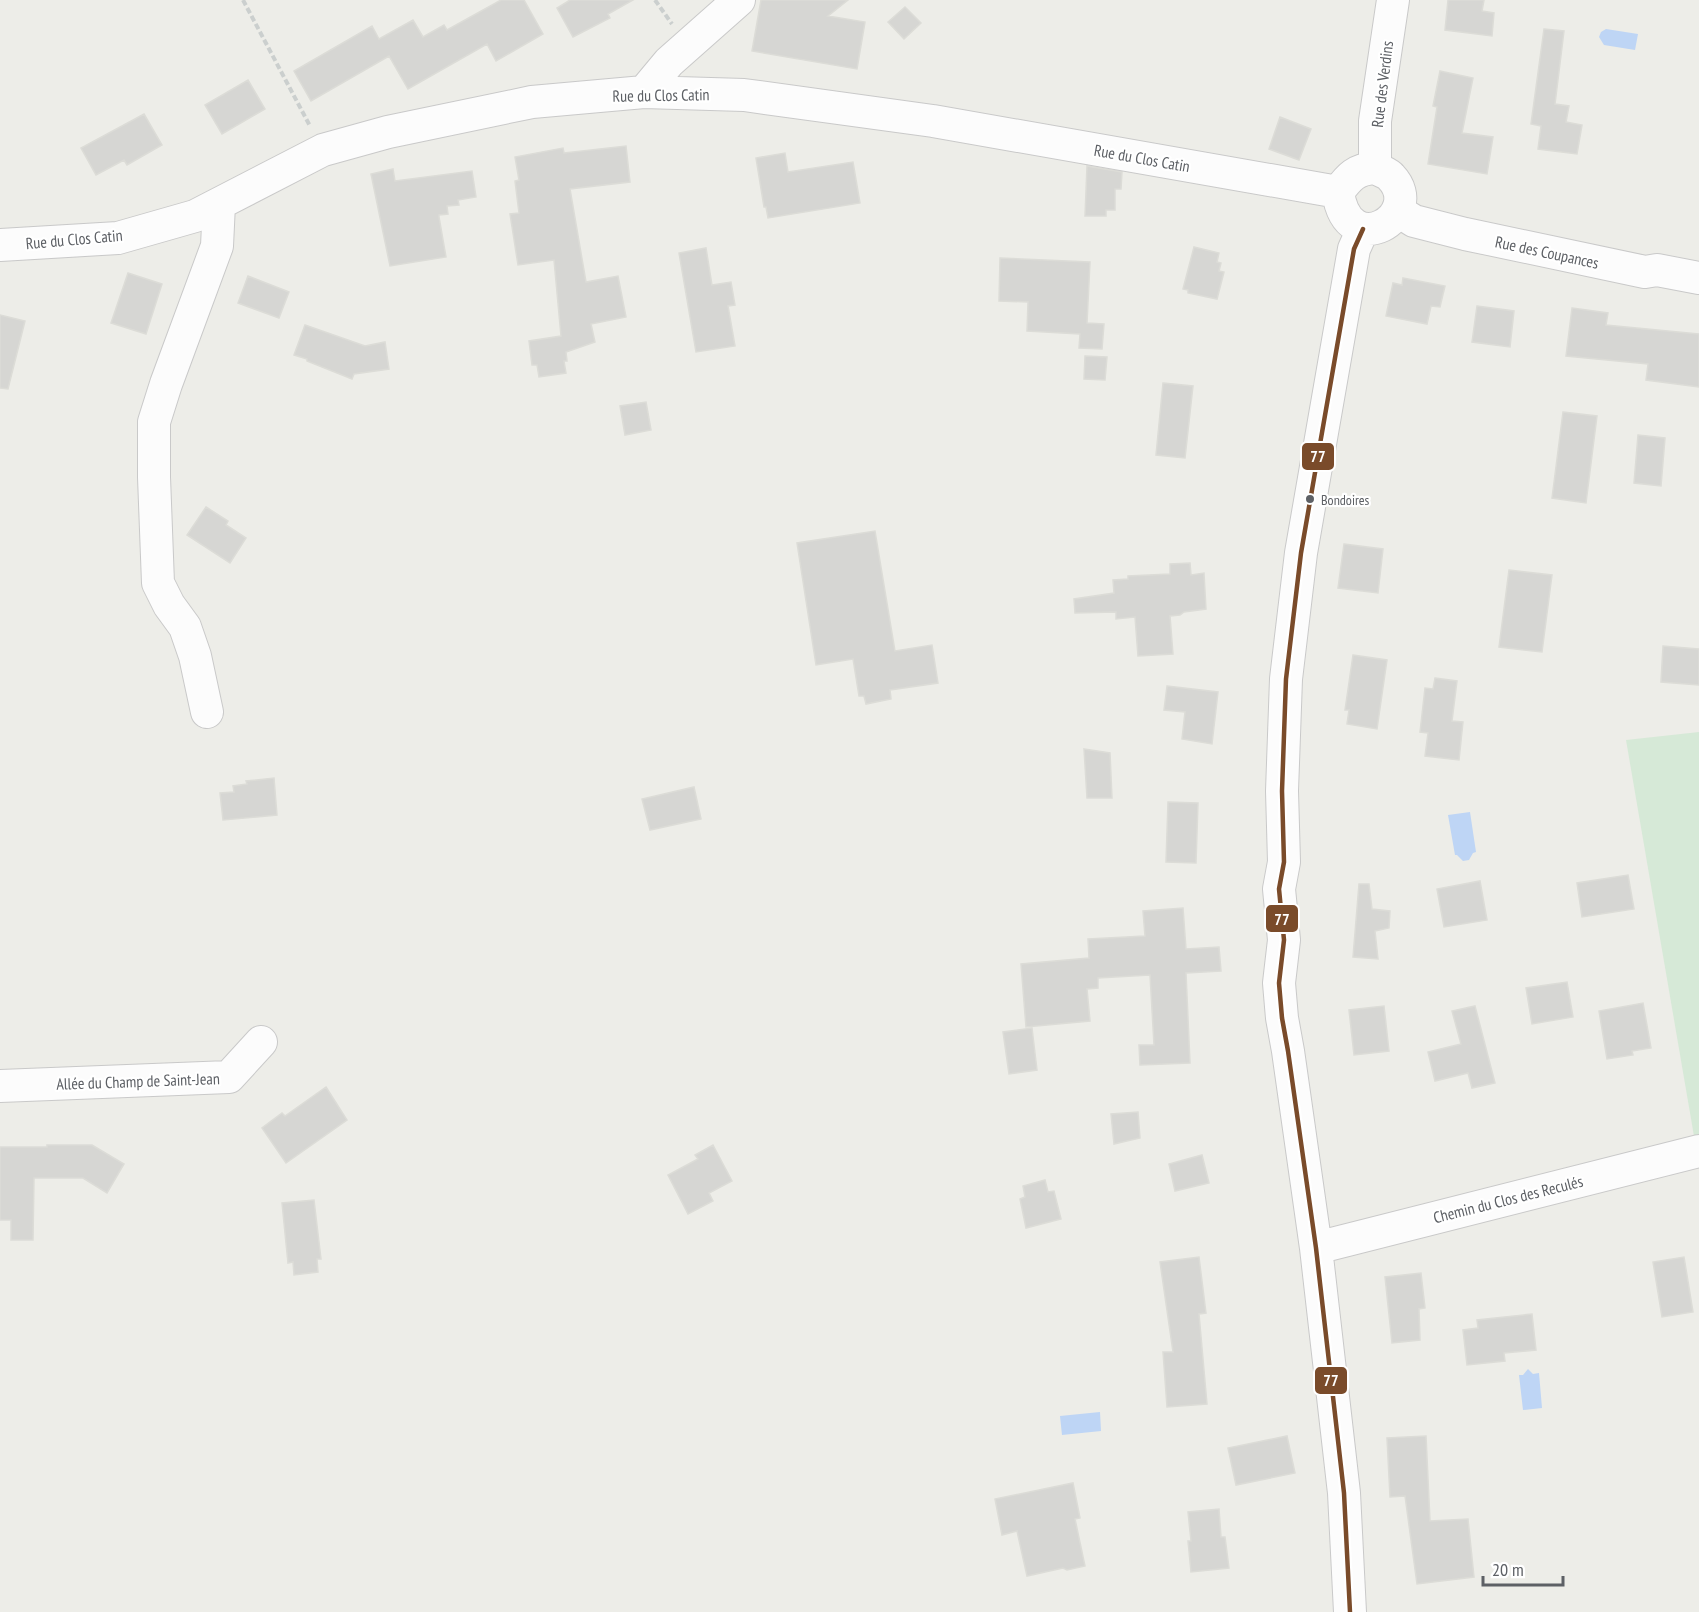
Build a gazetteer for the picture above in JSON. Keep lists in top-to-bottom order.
{
  "streets": {
    "street": [
      "Rue des Verdins",
      "Rue du Clos Catin",
      "Rue des Coupances",
      "Allée du Champ de Saint-Jean",
      "Chemin du Clos des Reculés"
    ]
  },
  "crossings": [
    ["Rue des Verdins", "Rue du Clos Catin"],
    ["Rue des Verdins", "Rue des Coupances"],
    ["Rue du Clos Catin", "Rue des Coupances"]
  ],
  "places": ["Bondoires"],
  "lines": ["transit line 77"],
  "scale_bar": "20 m"
}
